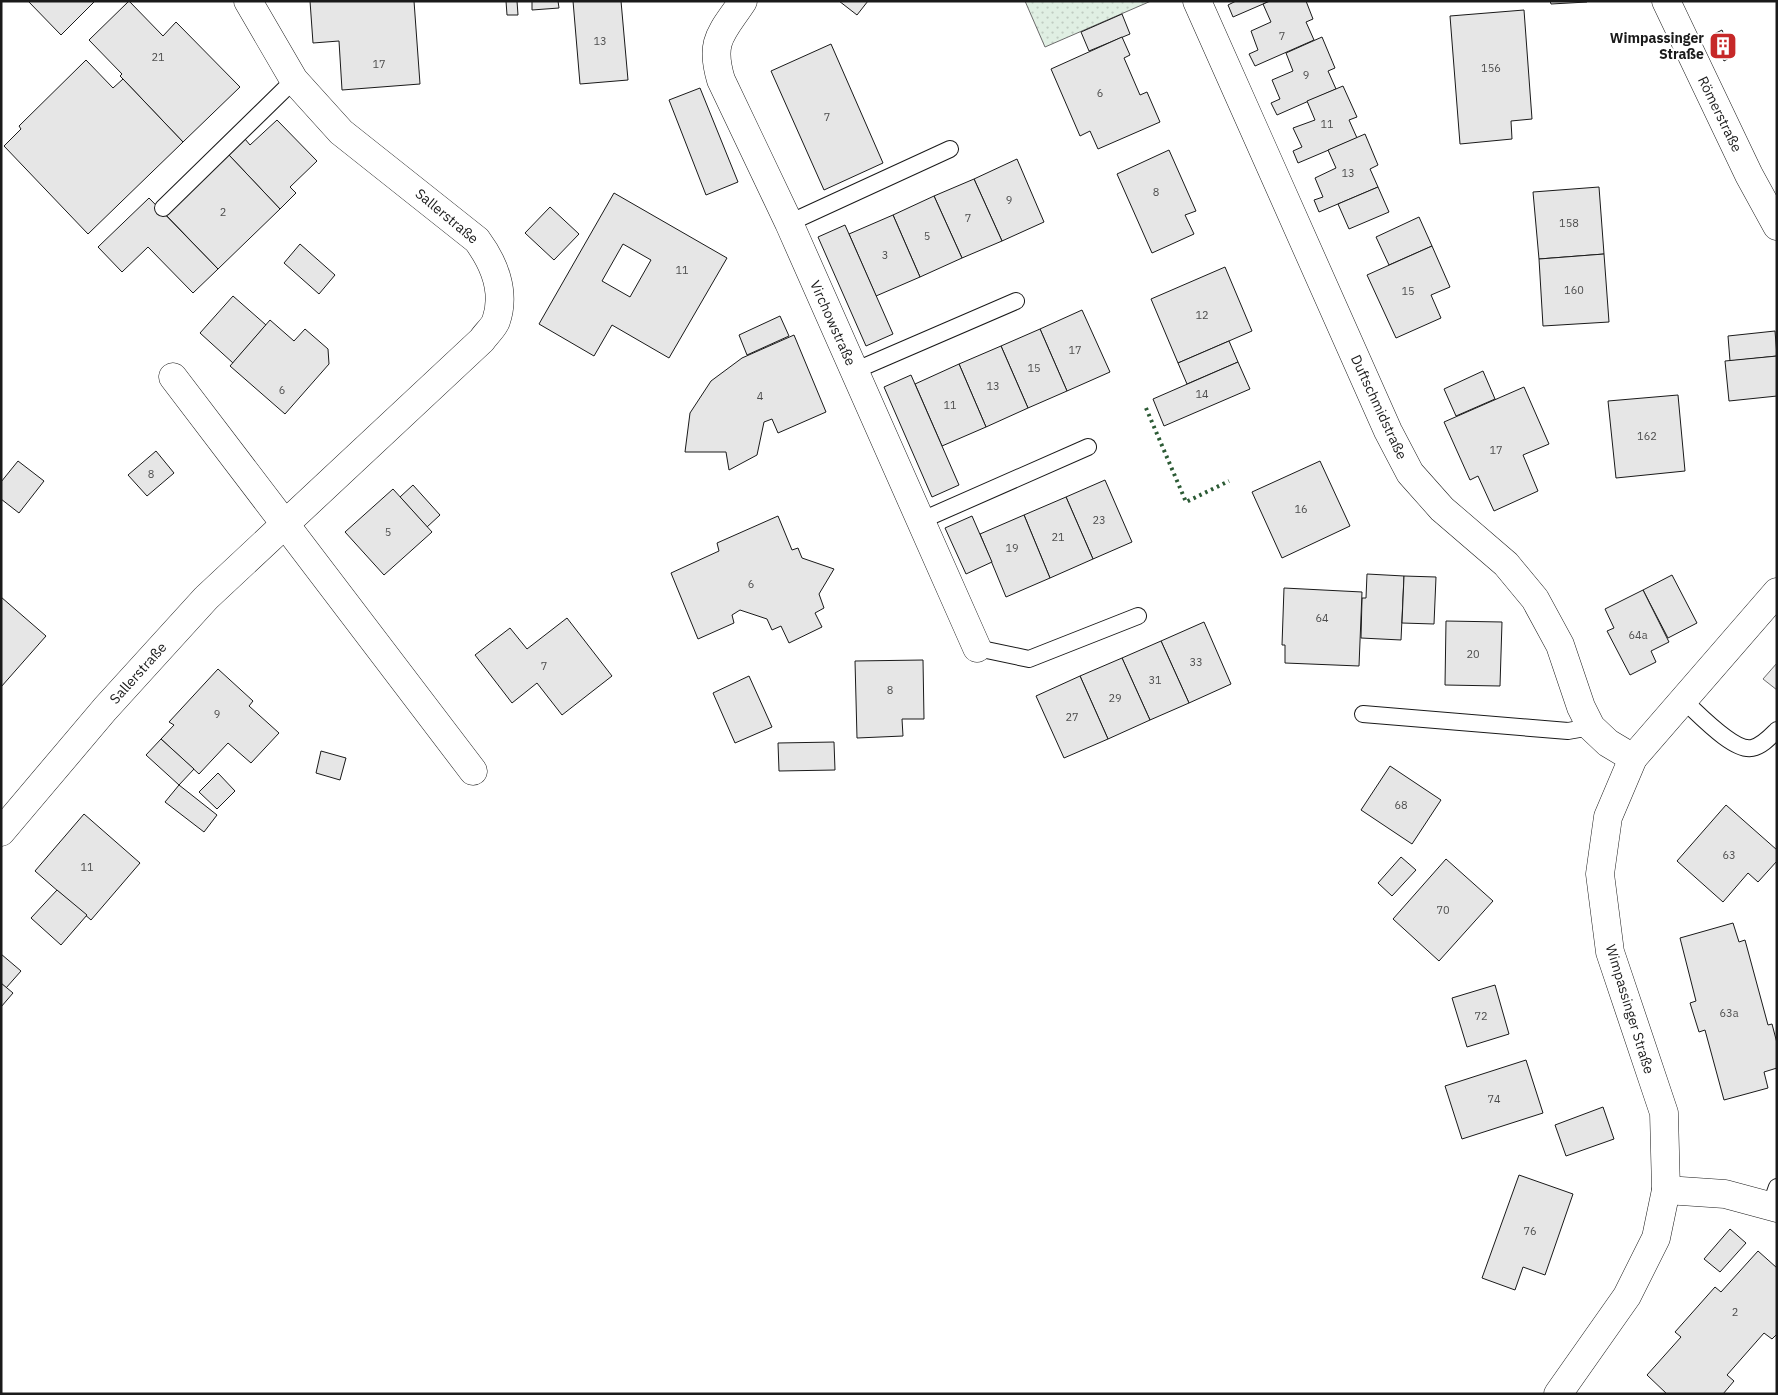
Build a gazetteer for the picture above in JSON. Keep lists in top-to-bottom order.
{
  "streets": {
    "street": [
      "Römerstraße",
      "Sallerstraße",
      "Virchowstraße",
      "Duftschmidstraße",
      "Wimpassinger Straße"
    ]
  },
  "crossings": [
    ["Duftschmidstraße", "Wimpassinger Straße"]
  ],
  "places": {
    "building": ["Wimpassinger Straße"]
  },
  "house_numbers": [
    "7",
    "13",
    "21",
    "17",
    "156",
    "9",
    "6",
    "7",
    "11",
    "13",
    "8",
    "9",
    "2",
    "7",
    "158",
    "5",
    "3",
    "11",
    "160",
    "15",
    "12",
    "17",
    "15",
    "13",
    "6",
    "14",
    "4",
    "11",
    "162",
    "17",
    "8",
    "16",
    "23",
    "5",
    "21",
    "19",
    "6",
    "64",
    "64a",
    "20",
    "33",
    "7",
    "31",
    "8",
    "29",
    "9",
    "27",
    "68",
    "63",
    "11",
    "70",
    "63a",
    "72",
    "74",
    "76",
    "2"
  ]
}
